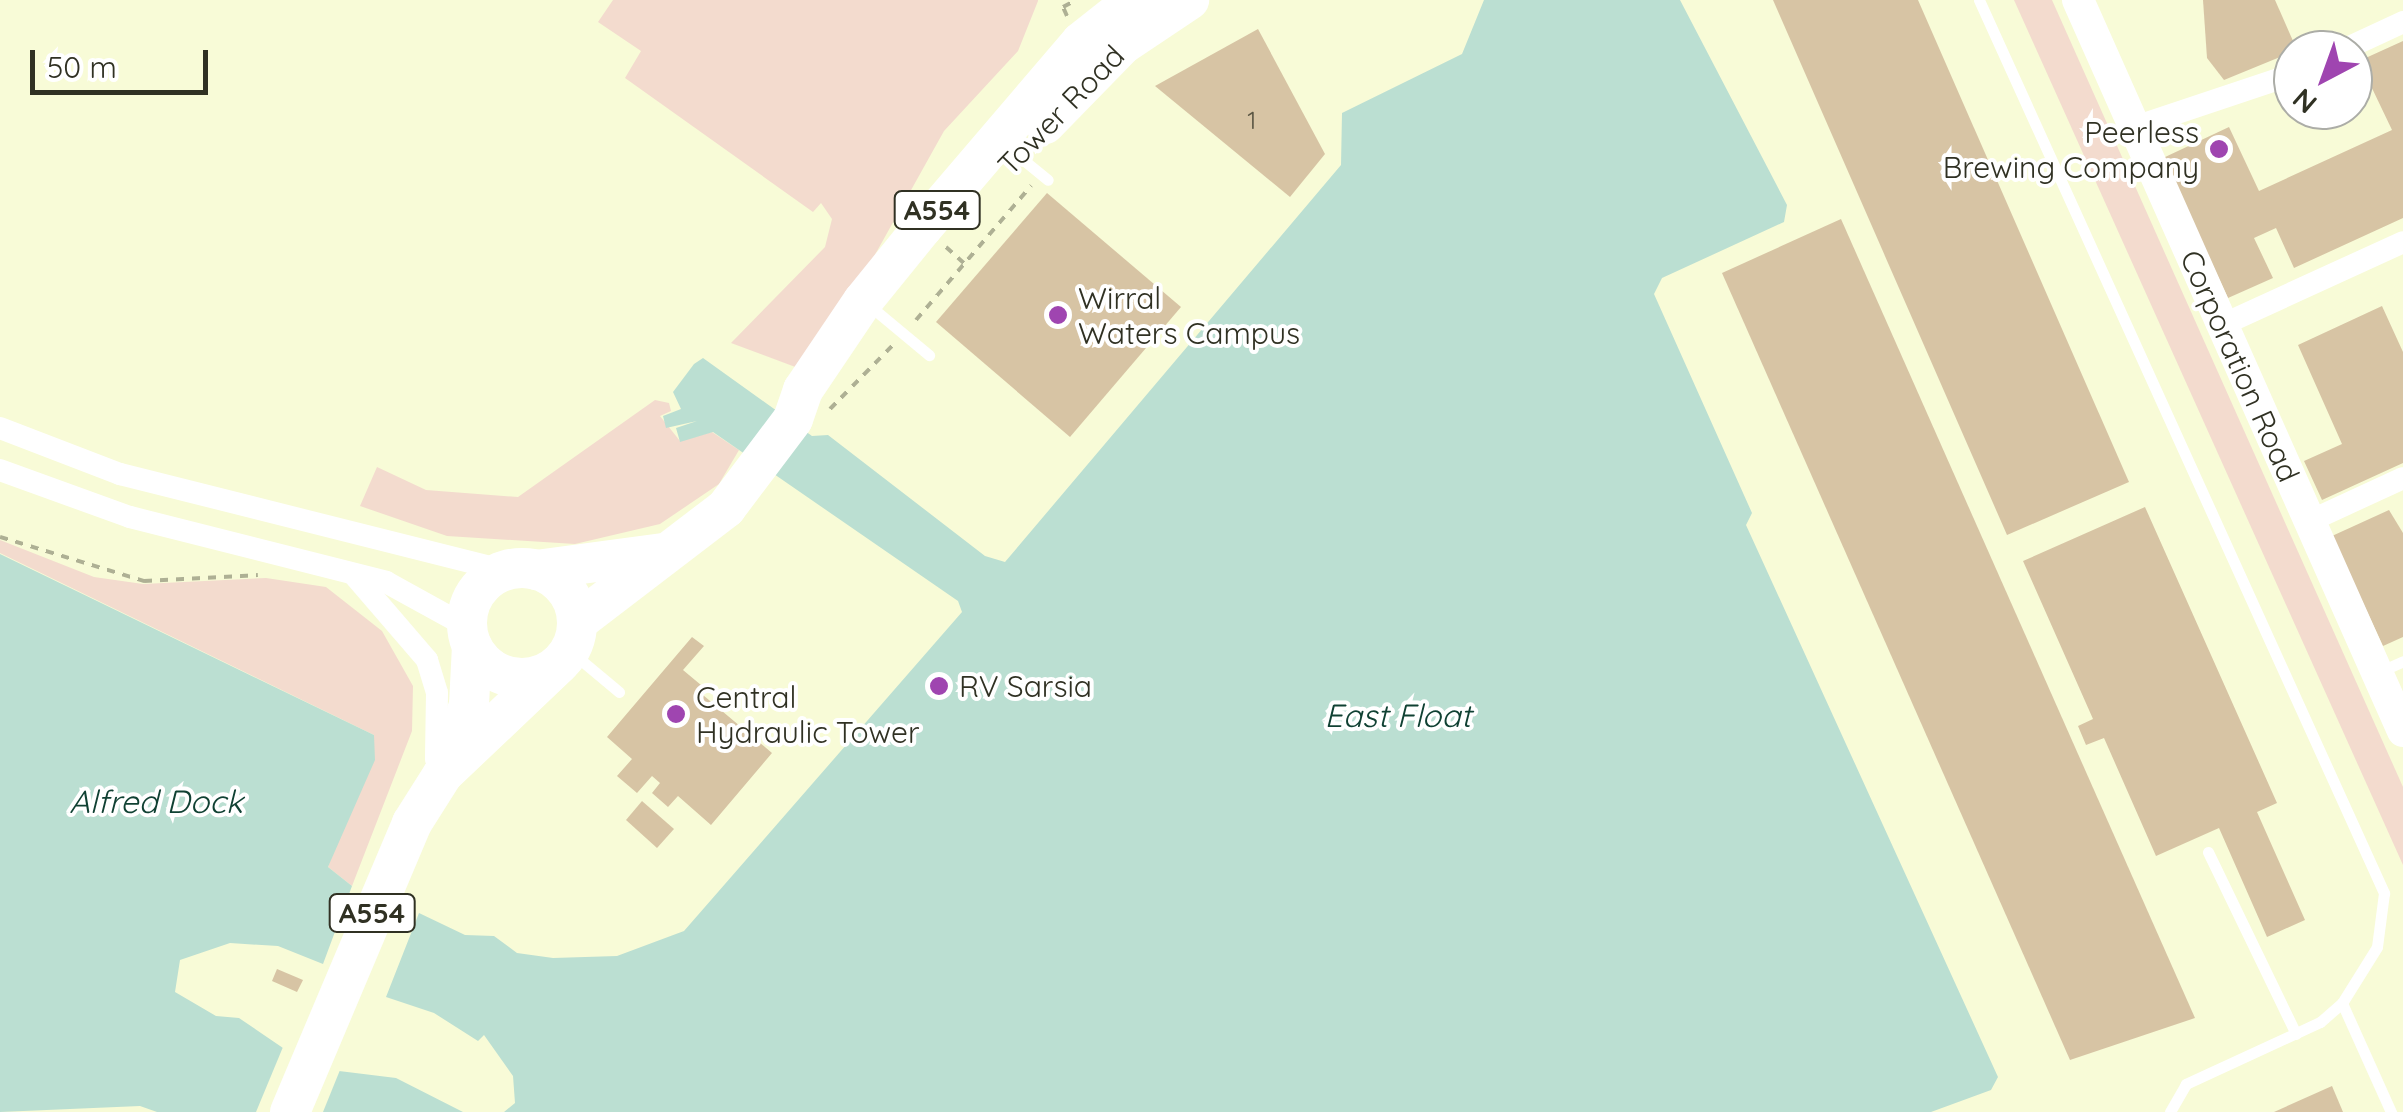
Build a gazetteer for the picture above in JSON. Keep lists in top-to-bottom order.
{
  "streets": {
    "highway": ["Tower Road", "A554"],
    "main road": ["Corporation Road"]
  },
  "crossings": [
    ["Tower Road", "A554"]
  ],
  "water": ["East Float", "Alfred Dock"],
  "places": [
    "Peerless Brewing Company",
    "Wirral Waters Campus",
    "RV Sarsia",
    "Central Hydraulic Tower"
  ],
  "house_numbers": ["1"],
  "scale_bar": "50 m",
  "north": "bottom left"
}
